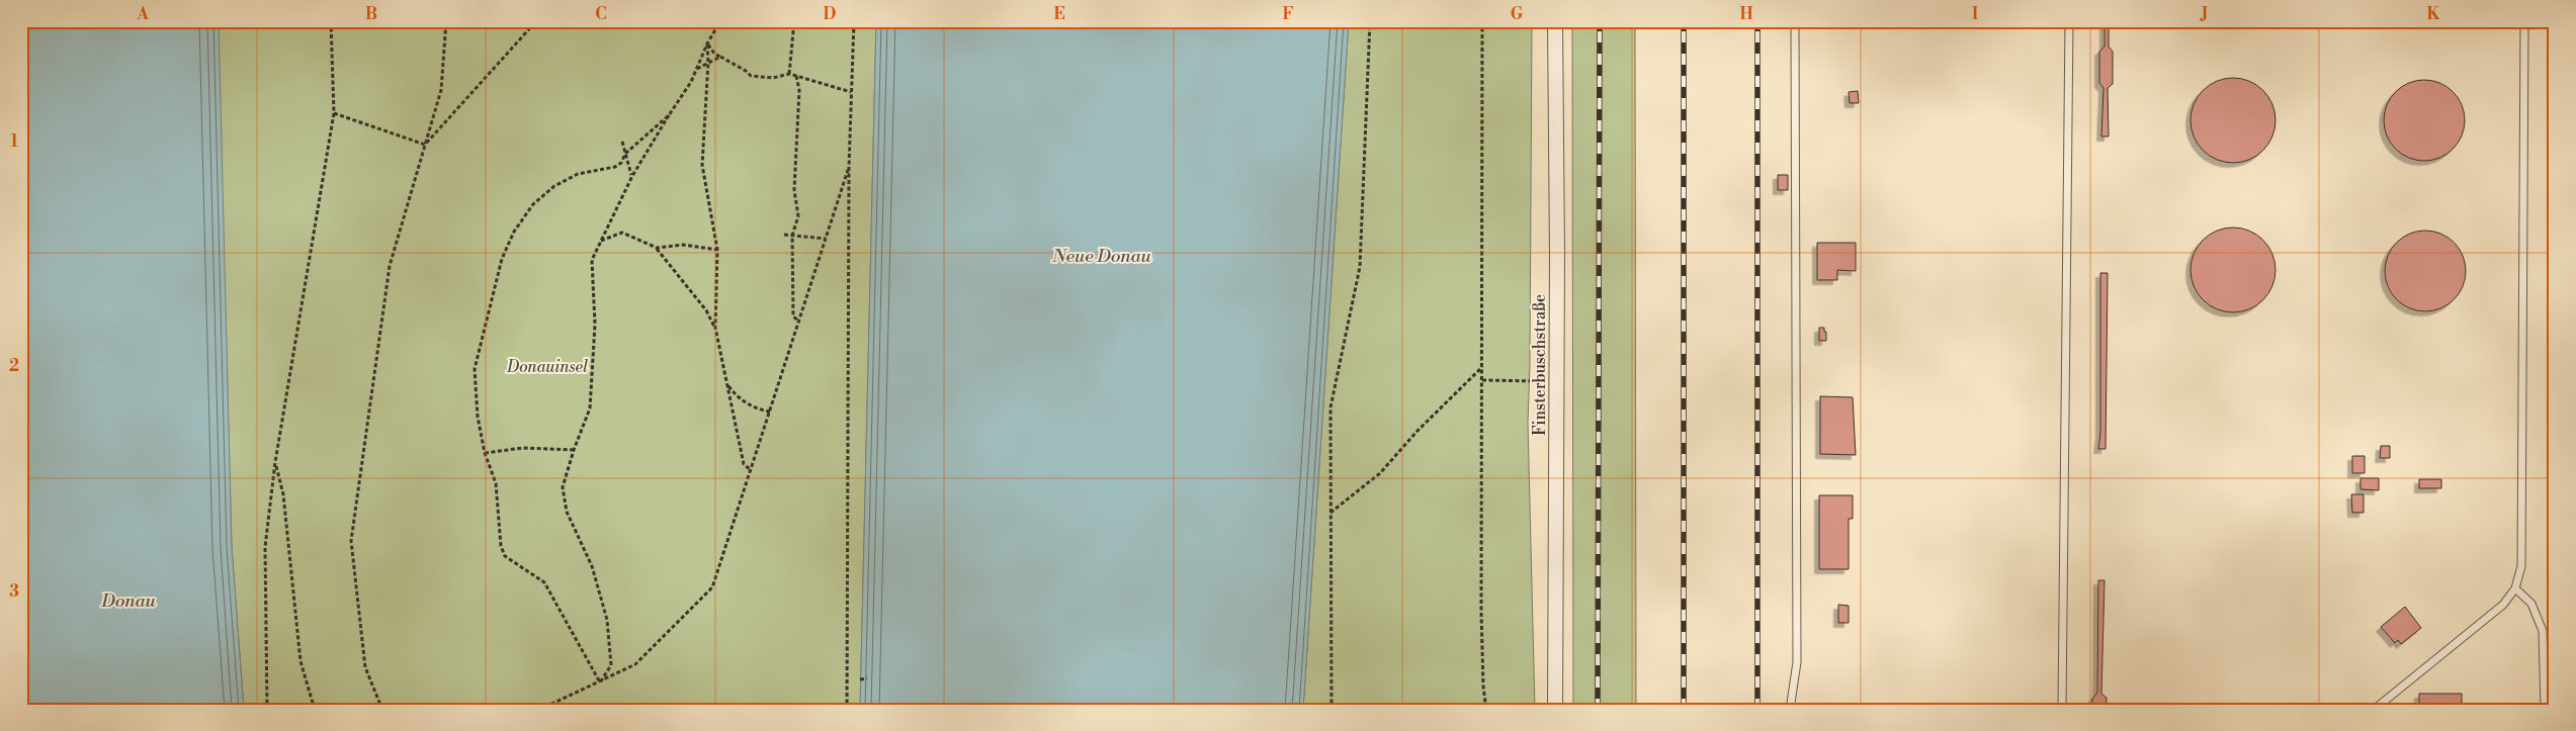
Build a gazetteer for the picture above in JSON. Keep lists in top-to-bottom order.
{
  "streets": {
    "street": ["Finsterbuschstraße"]
  },
  "water": ["Neue Donau", "Donau"],
  "parks": ["Donauinsel"],
  "grid": {
    "columns": [
      "A",
      "B",
      "C",
      "D",
      "E",
      "F",
      "G",
      "H",
      "I",
      "J",
      "K"
    ],
    "rows": ["1", "2", "3"]
  }
}
